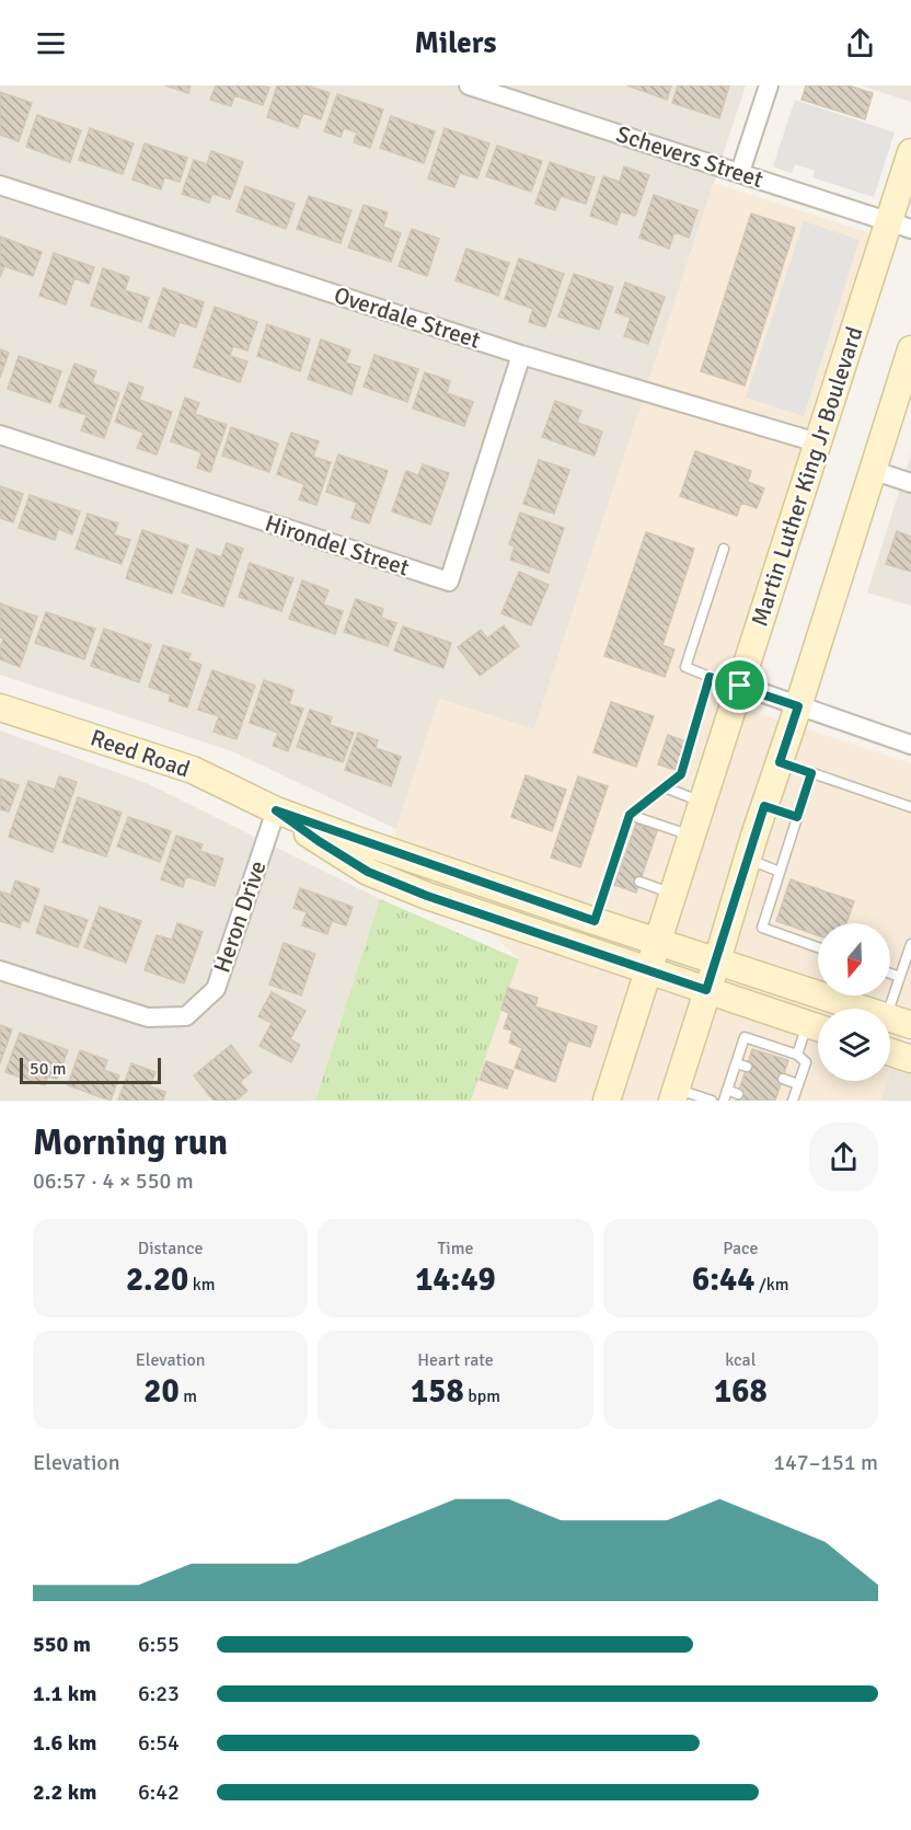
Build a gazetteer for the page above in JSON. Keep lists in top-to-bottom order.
{
  "streets": {
    "main road": ["Martin Luther King Jr Boulevard", "Reed Road"],
    "street": [
      "Schevers Street",
      "Overdale Street",
      "Hirondel Street",
      "Heron Drive"
    ]
  },
  "crossings": [
    ["Schevers Street", "Martin Luther King Jr Boulevard"],
    ["Overdale Street", "Martin Luther King Jr Boulevard"],
    ["Overdale Street", "Hirondel Street"],
    ["Martin Luther King Jr Boulevard", "Reed Road"],
    ["Reed Road", "Heron Drive"]
  ],
  "scale_bar": "50 m",
  "north": "bottom",
  "page": {
    "header": "Milers",
    "scale": "50 m",
    "heading": ["Morning run", "06:57 · 4 × 550 m"],
    "stats": [
      ["Distance", "2.20 km"],
      ["Time", "14:49"],
      ["Pace", "6:44 /km"],
      ["Elevation", "20 m"],
      ["Heart rate", "158 bpm"],
      ["kcal", "168"]
    ],
    "chart": ["Elevation", "147–151 m"],
    "list": [
      {
        "name": "550 m",
        "note": "6:55"
      },
      {
        "name": "1.1 km",
        "note": "6:23"
      },
      {
        "name": "1.6 km",
        "note": "6:54"
      },
      {
        "name": "2.2 km",
        "note": "6:42"
      }
    ]
  }
}
